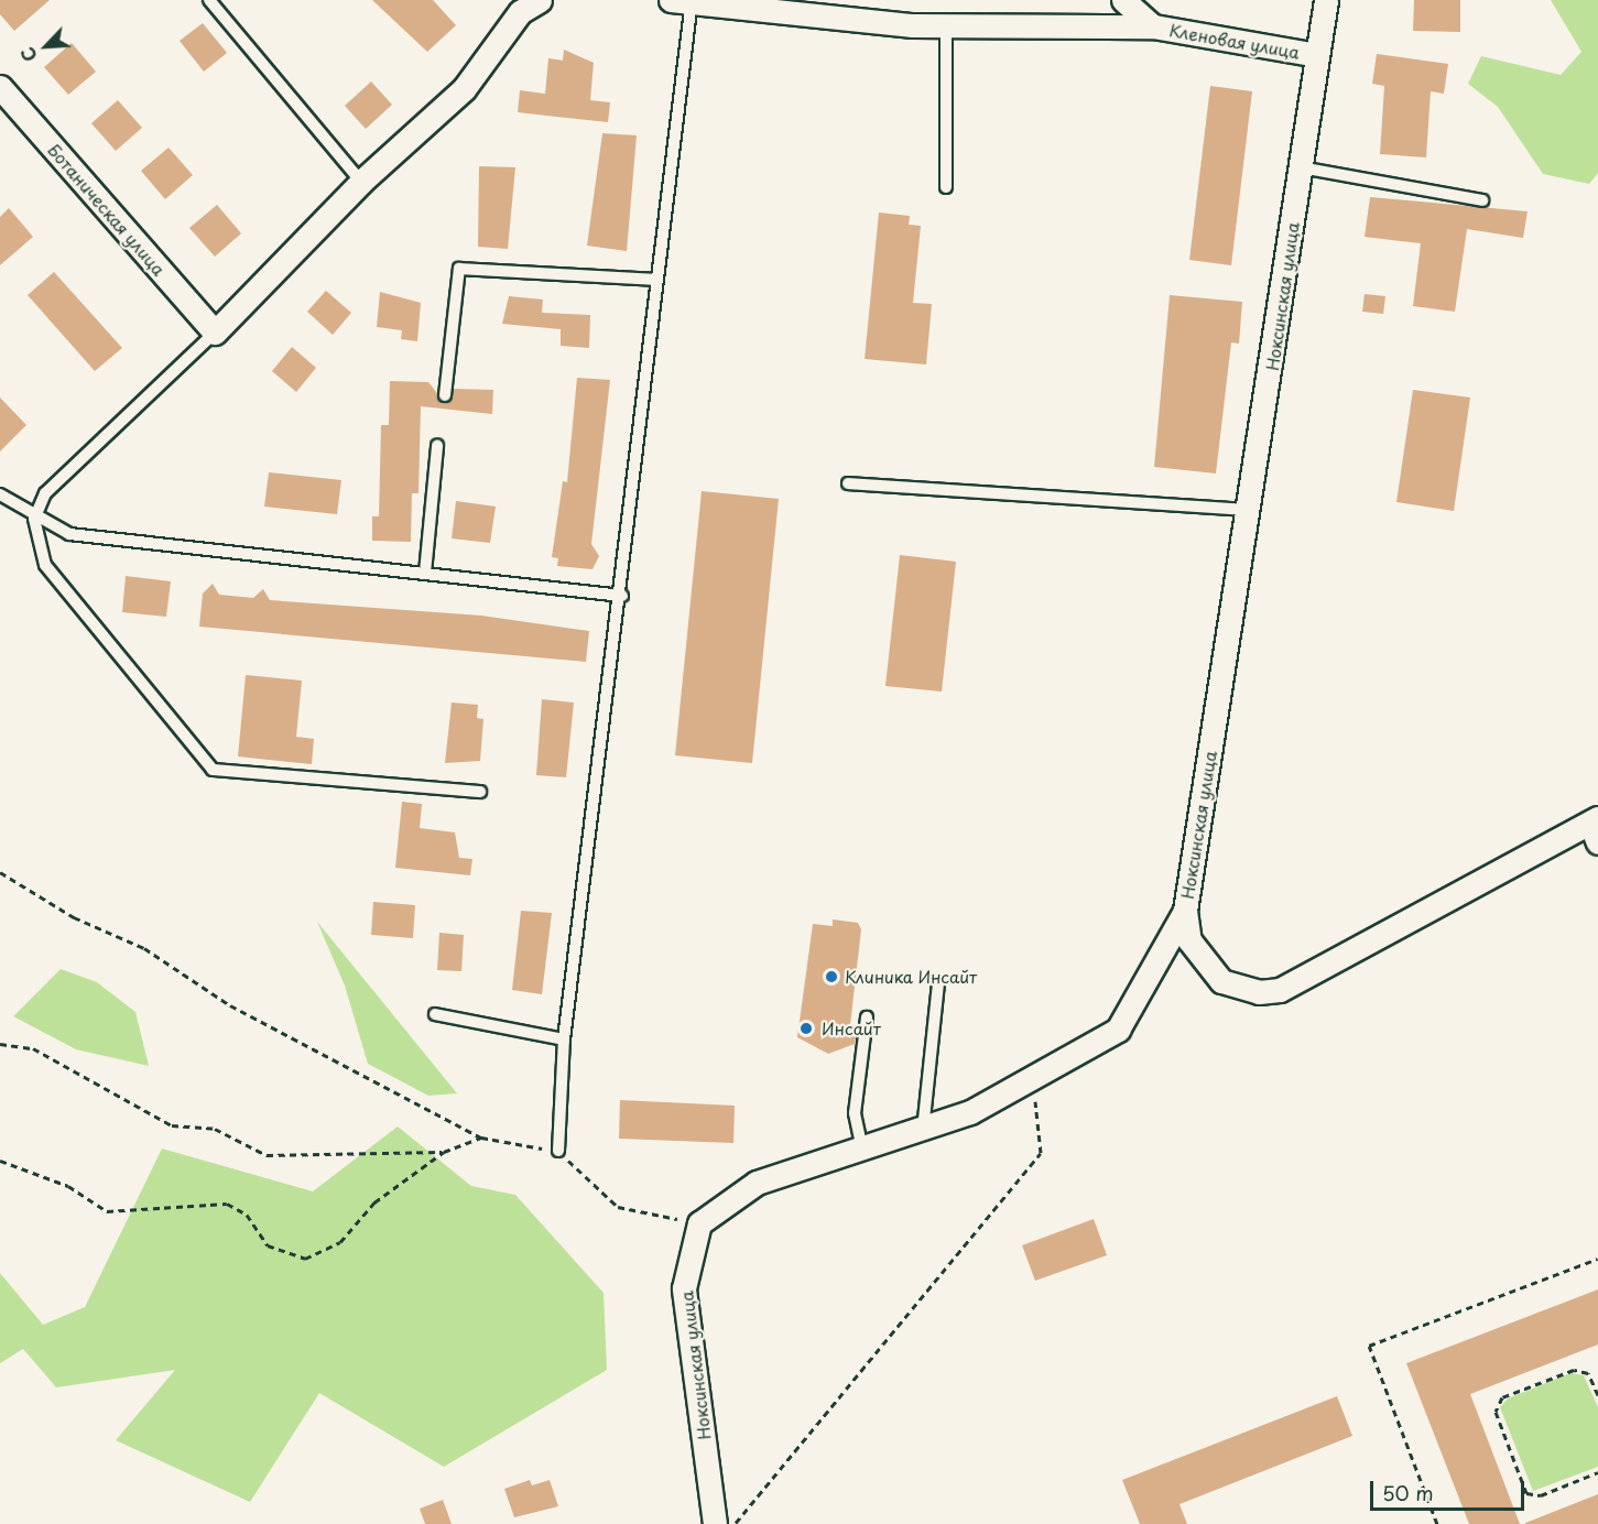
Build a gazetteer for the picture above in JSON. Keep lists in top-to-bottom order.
{
  "streets": {
    "street": ["Кленовая улица", "Ботаническая улица", "Ноксинская улица"]
  },
  "crossings": [
    ["Кленовая улица", "Ноксинская улица"]
  ],
  "places": ["Клиника Инсайт", "Инсайт"],
  "scale_bar": "50 m",
  "north": "bottom left"
}
